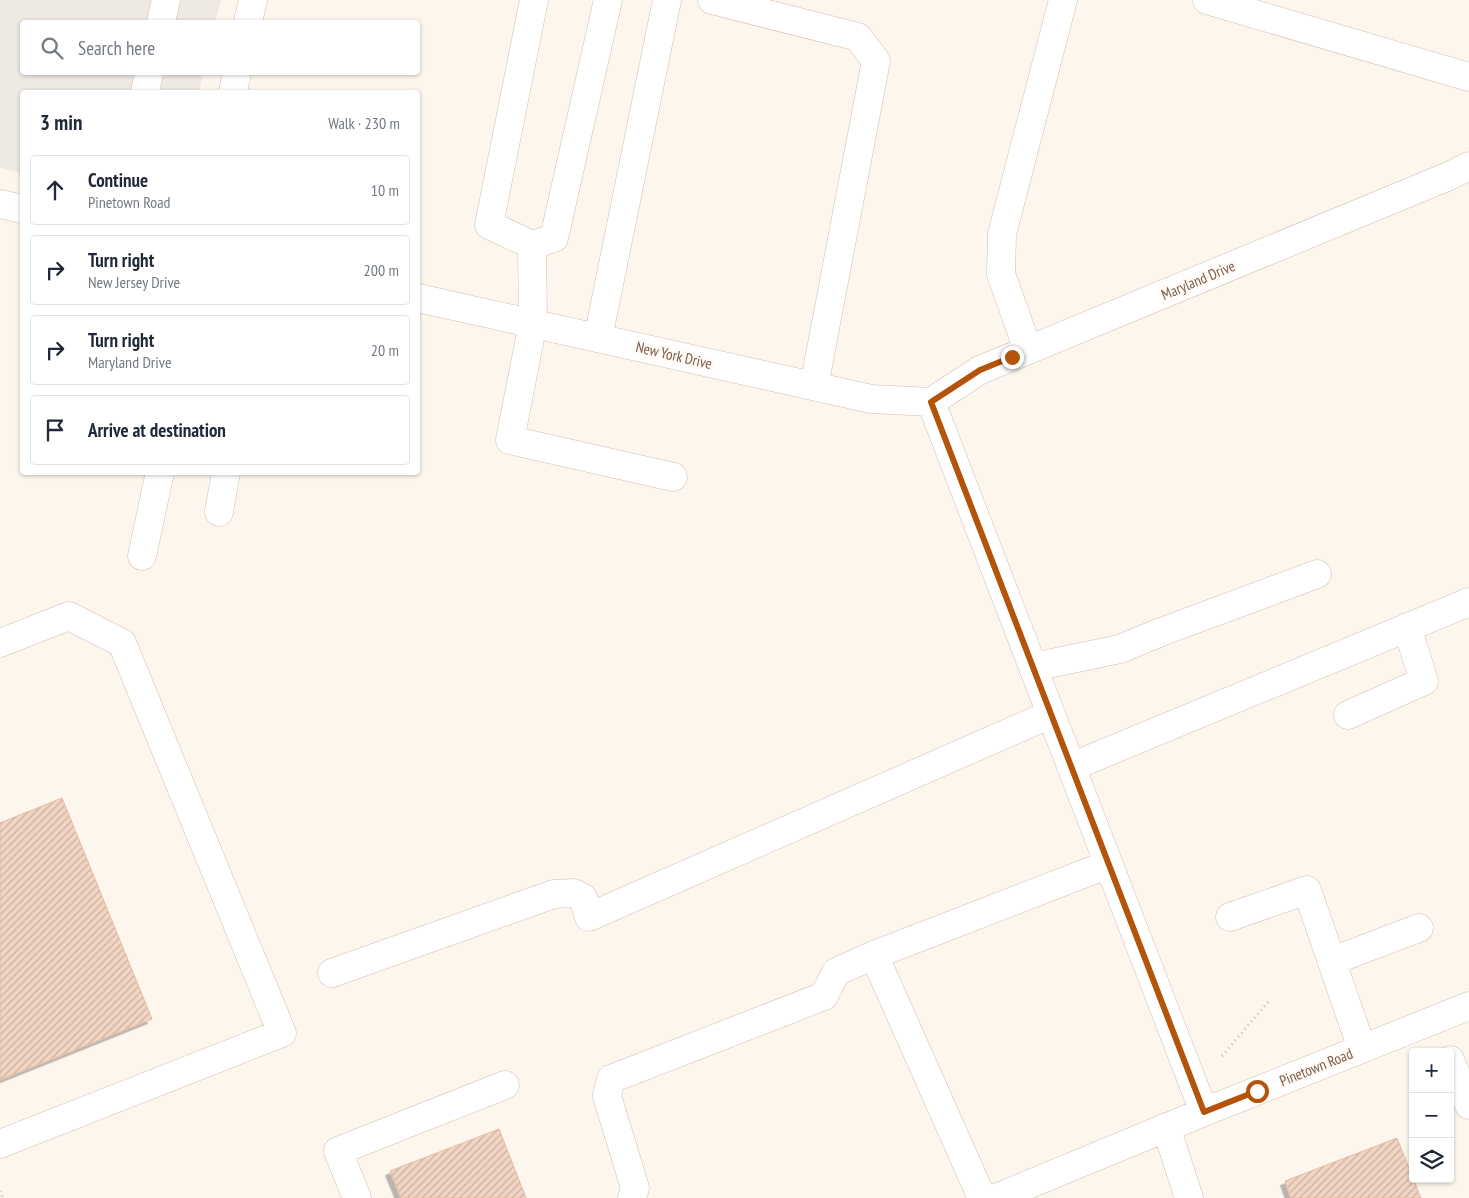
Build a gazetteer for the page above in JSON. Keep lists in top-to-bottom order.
{
  "streets": {
    "street": ["Maryland Drive", "New York Drive", "Pinetown Road"]
  },
  "crossings": [
    ["Maryland Drive", "New York Drive"]
  ],
  "page": {
    "search": "Search here",
    "heading": ["3 min", "Walk · 230 m"],
    "list": [
      ["Continue", "Pinetown Road", "10 m"],
      ["Turn right", "New Jersey Drive", "200 m"],
      ["Turn right", "Maryland Drive", "20 m"],
      "Arrive at destination"
    ],
    "map_buttons": ["+", "−"]
  }
}
